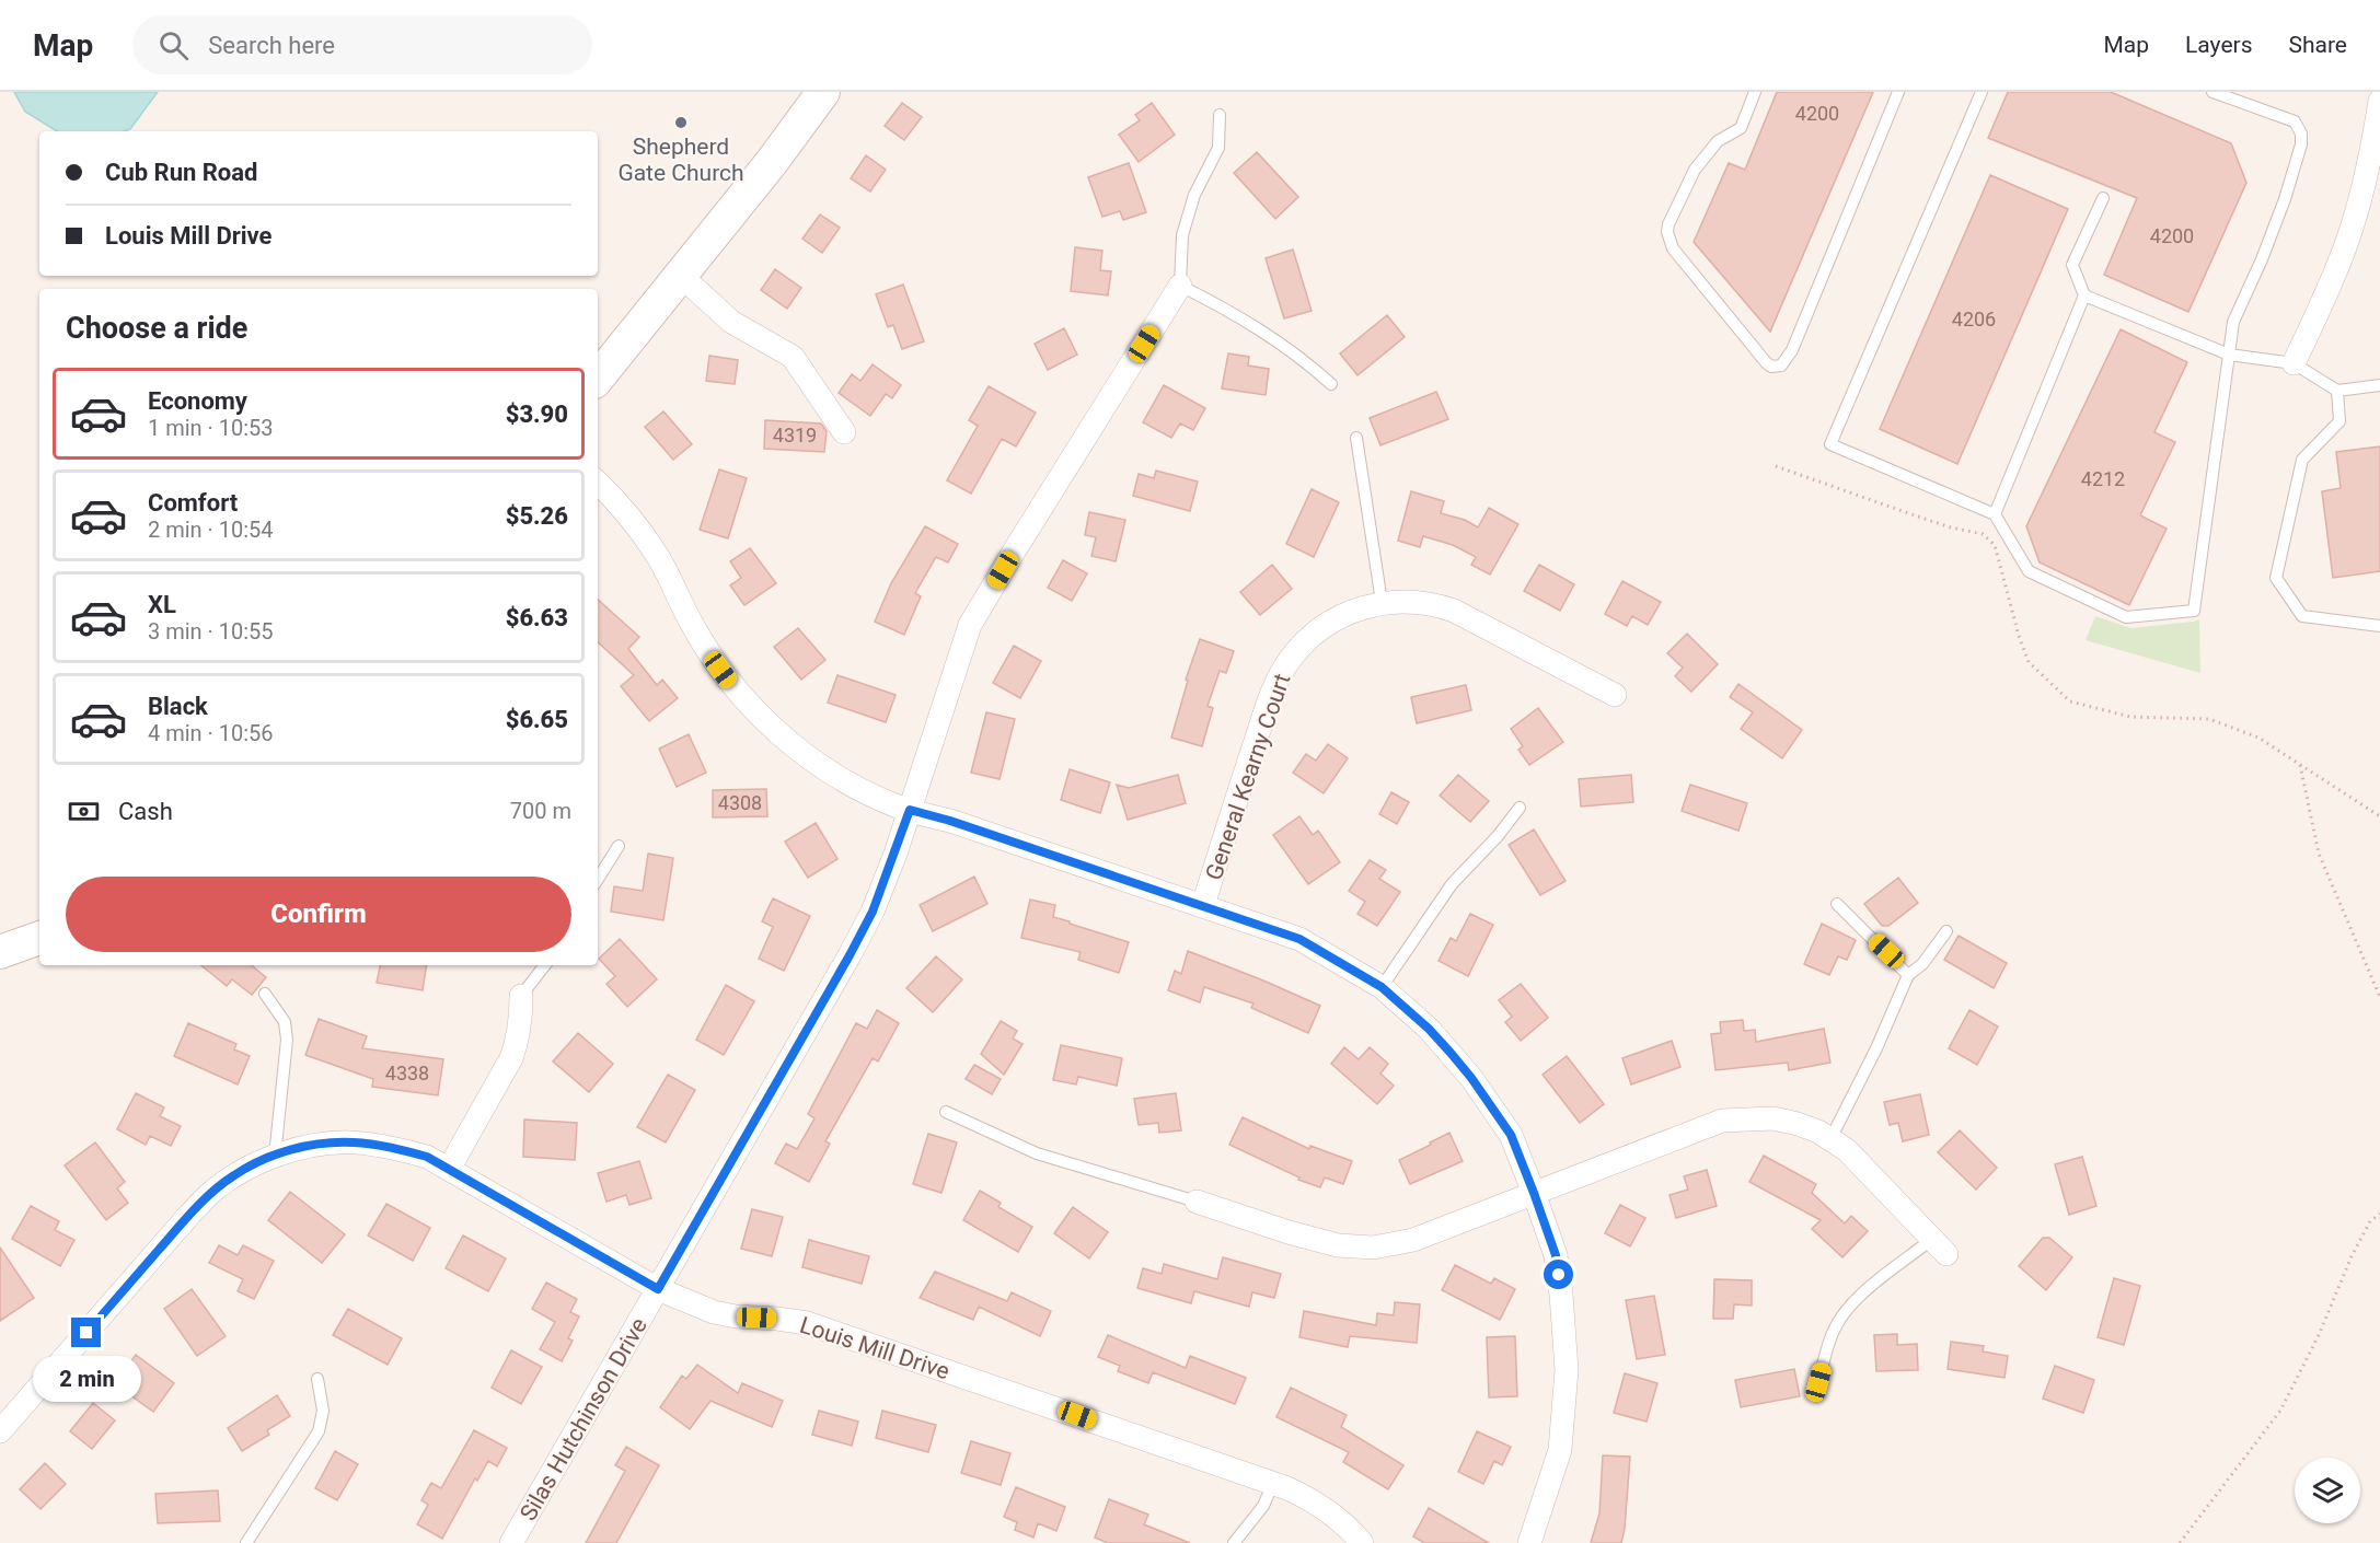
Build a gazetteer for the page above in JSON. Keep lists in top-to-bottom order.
{
  "streets": {
    "street": ["General Kearny Court", "Louis Mill Drive", "Silas Hutchinson Drive"]
  },
  "crossings": [
    ["Louis Mill Drive", "Silas Hutchinson Drive"]
  ],
  "places": ["Shepherd Gate Church"],
  "house_numbers": [
    "4200",
    "4200",
    "4206",
    "4319",
    "4212",
    "4308",
    "4338"
  ],
  "page": {
    "header": "Map",
    "search": "Search here",
    "nav": ["Map", "Layers", "Share"],
    "banner": ["Cub Run Road", "Louis Mill Drive"],
    "heading": "Choose a ride",
    "list": [
      {
        "name": "Economy",
        "note": "1 min · 10:53",
        "value": "$3.90"
      },
      {
        "name": "Comfort",
        "note": "2 min · 10:54",
        "value": "$5.26"
      },
      {
        "name": "XL",
        "note": "3 min · 10:55",
        "value": "$6.63"
      },
      {
        "name": "Black",
        "note": "4 min · 10:56",
        "value": "$6.65"
      }
    ],
    "pay": ["Cash", "700 m"],
    "buttons": "Confirm",
    "bubble": "2 min"
  }
}
